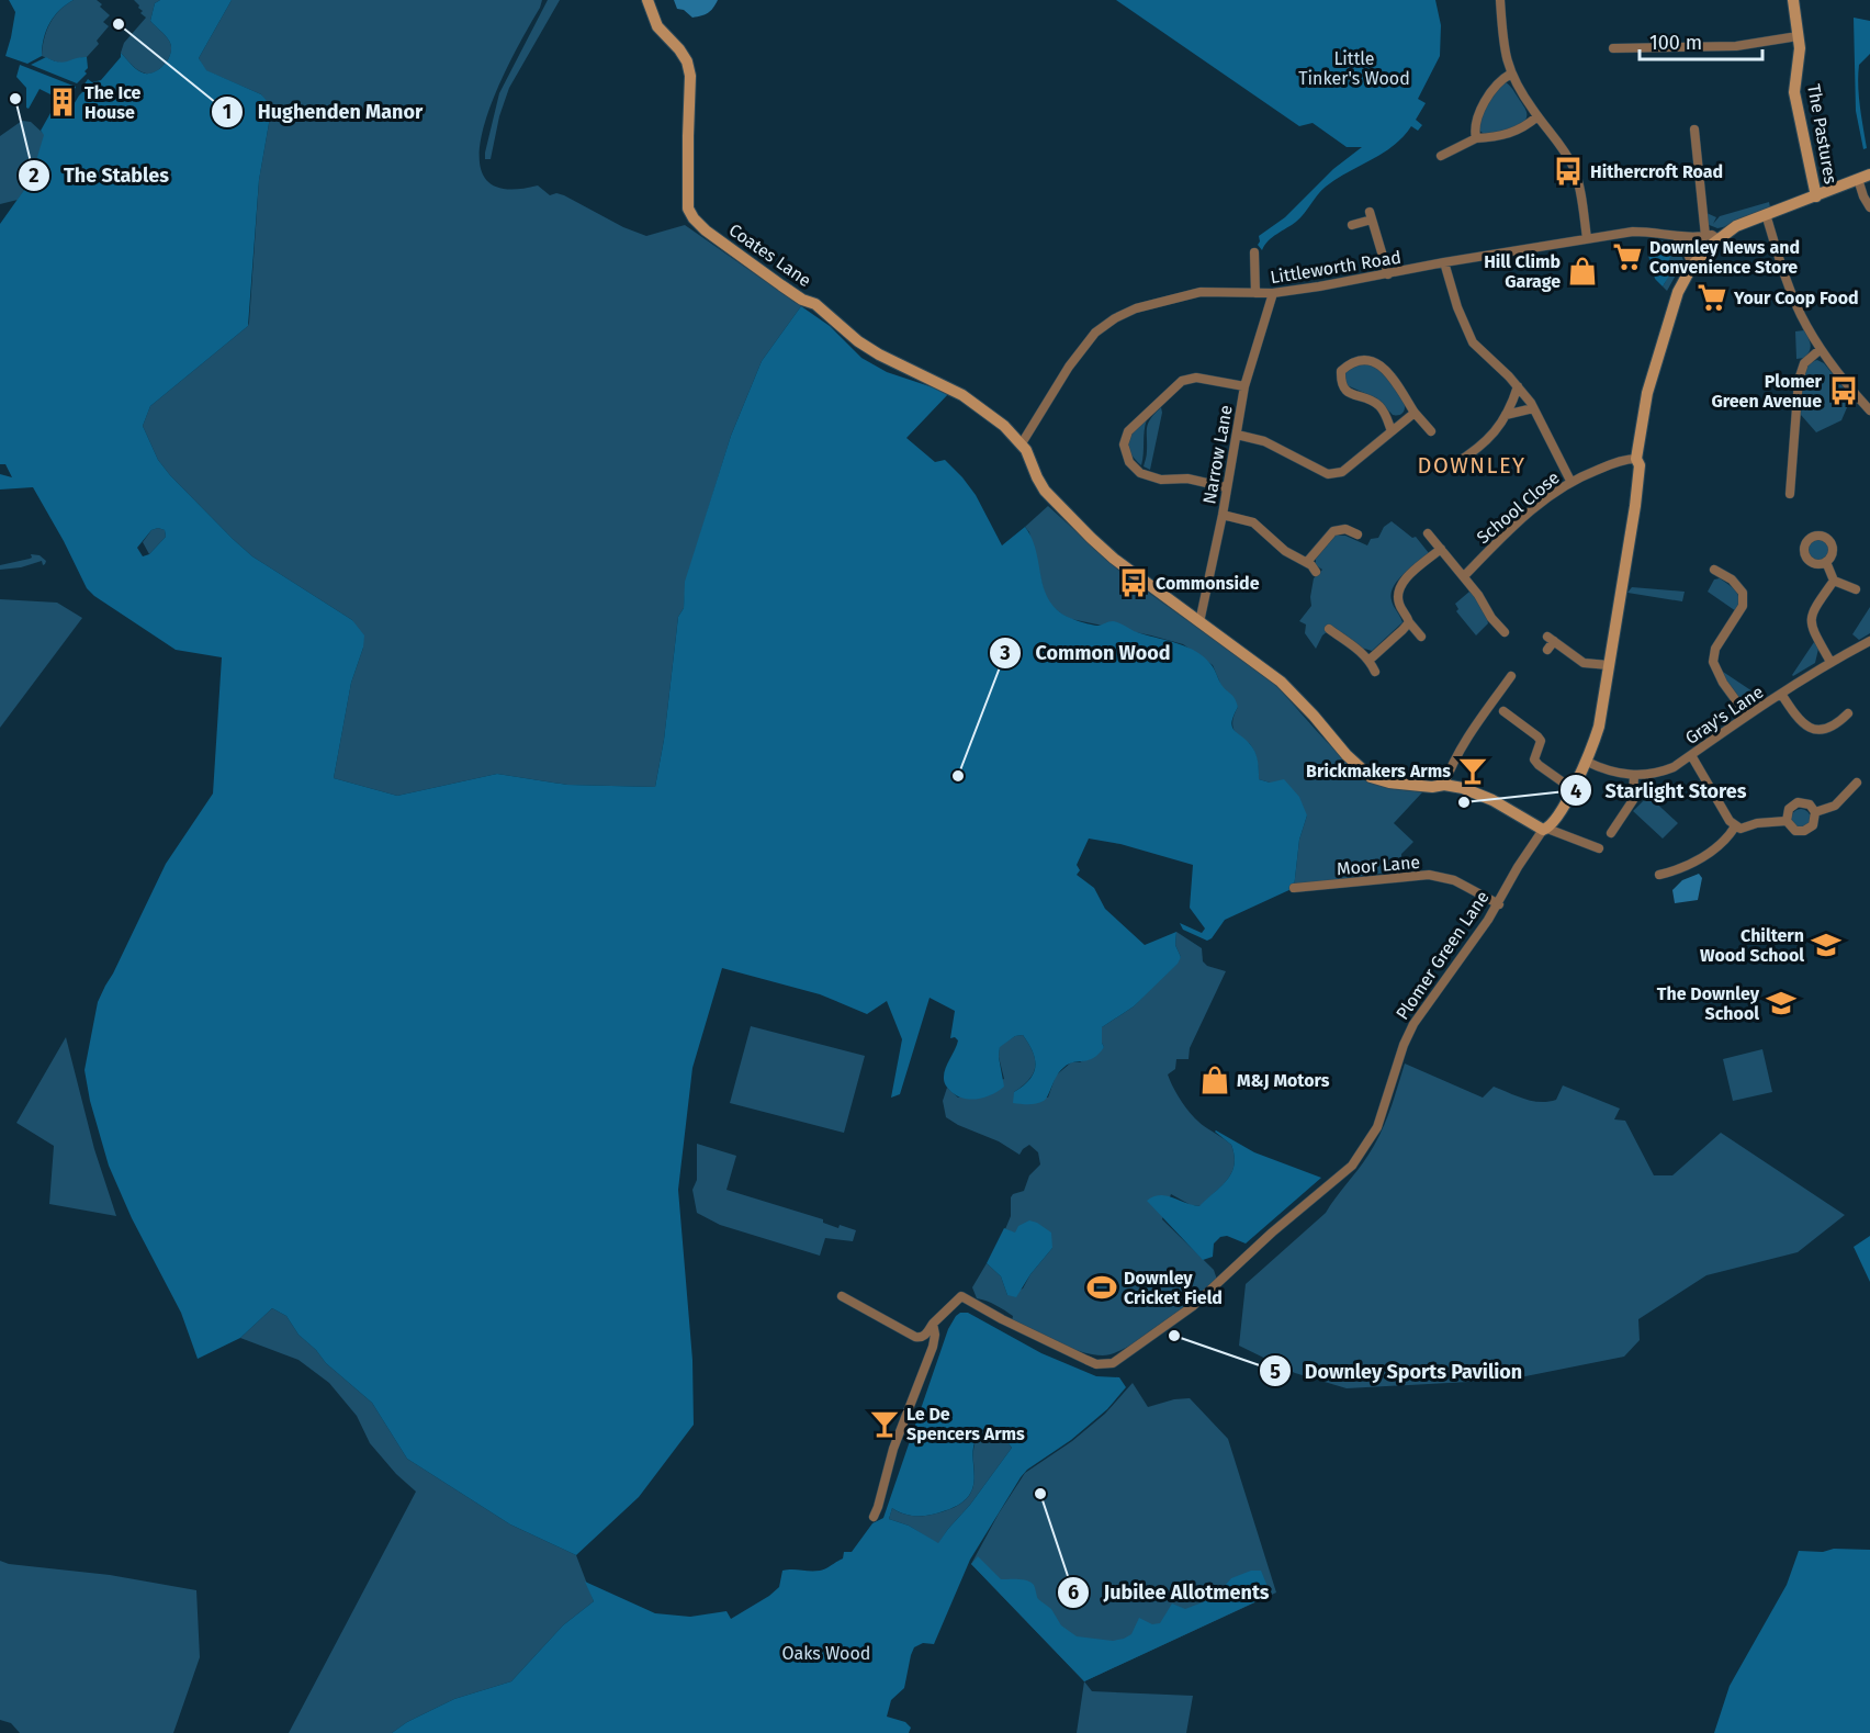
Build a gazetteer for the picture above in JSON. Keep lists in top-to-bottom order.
{
  "streets": {
    "street": [
      "The Pastures",
      "Coates Lane",
      "Littleworth Road",
      "Narrow Lane",
      "School Close",
      "Gray's Lane",
      "Moor Lane",
      "Plomer Green Lane"
    ]
  },
  "crossings": [
    ["The Pastures", "Plomer Green Lane"],
    ["Coates Lane", "Littleworth Road"],
    ["Littleworth Road", "Narrow Lane"],
    ["Littleworth Road", "Plomer Green Lane"],
    ["School Close", "Plomer Green Lane"],
    ["Gray's Lane", "Plomer Green Lane"],
    ["Moor Lane", "Plomer Green Lane"]
  ],
  "districts": ["DOWNLEY"],
  "parks": ["Little Tinker's Wood", "Oaks Wood"],
  "places": {
    "other": [
      "Hughenden Manor",
      "The Stables",
      "Common Wood",
      "Starlight Stores",
      "Downley Sports Pavilion",
      "Jubilee Allotments"
    ],
    "building": ["The Ice House"],
    "bus stop": ["Hithercroft Road", "Plomer Green Avenue", "Commonside"],
    "supermarket": ["Downley News and Convenience Store", "Your Coop Food"],
    "shop": ["Hill Climb Garage", "M&J Motors"],
    "bar": ["Brickmakers Arms", "Le De Spencers Arms"],
    "school or university": ["Chiltern Wood School", "The Downley School"],
    "sports": ["Downley Cricket Field"]
  },
  "scale_bar": "100 m"
}
